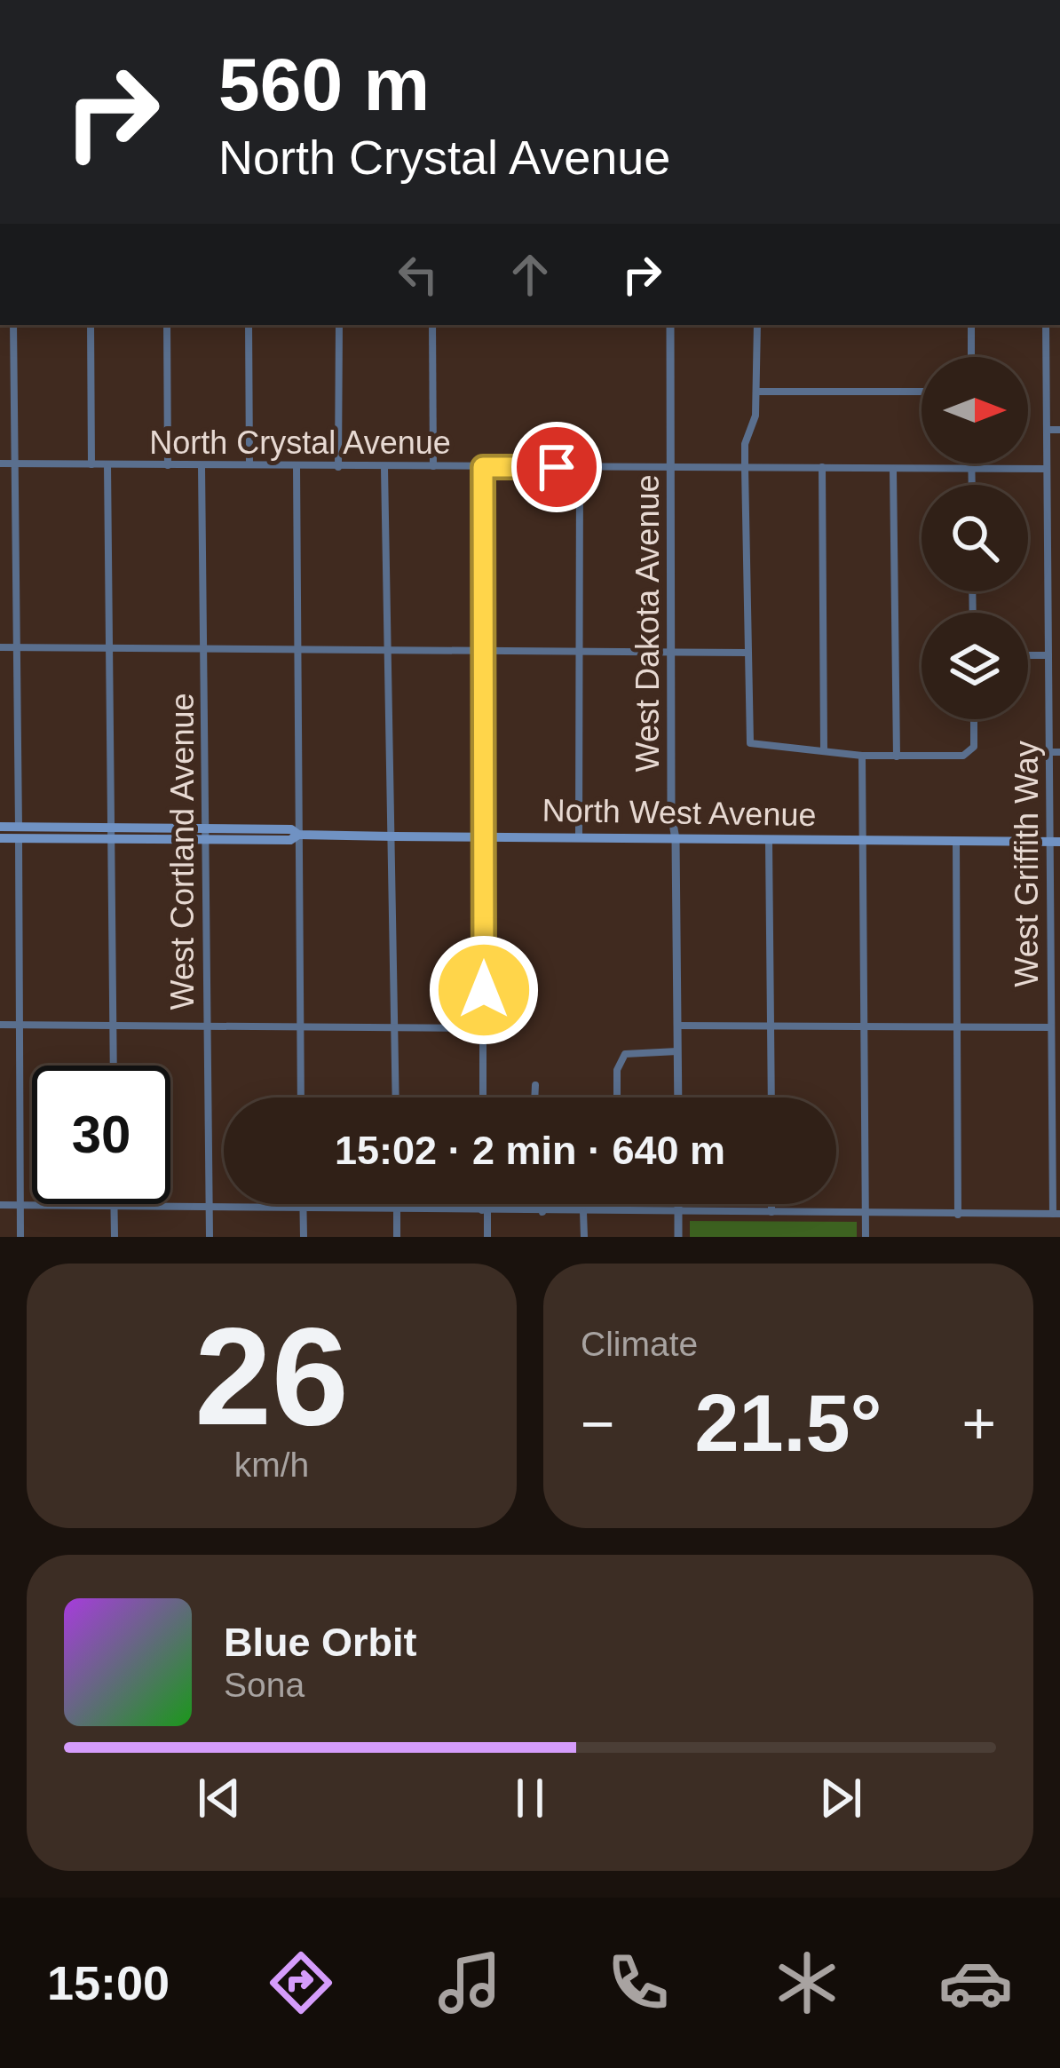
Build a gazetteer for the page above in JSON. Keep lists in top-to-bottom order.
{
  "streets": {
    "main road": ["North West Avenue"],
    "street": [
      "North Crystal Avenue",
      "West Dakota Avenue",
      "West Cortland Avenue",
      "West Griffith Way"
    ]
  },
  "crossings": [
    ["North Crystal Avenue", "West Dakota Avenue"],
    ["North Crystal Avenue", "West Cortland Avenue"],
    ["North Crystal Avenue", "West Griffith Way"],
    ["West Dakota Avenue", "North West Avenue"],
    ["North West Avenue", "West Cortland Avenue"],
    ["North West Avenue", "West Griffith Way"]
  ],
  "north": "right",
  "page": {
    "turn": ["560 m", "North Crystal Avenue"],
    "limit": "30",
    "trip": "15:02 · 2 min · 640 m",
    "tile": [
      ["26", "km/h"],
      "Climate"
    ],
    "heat": ["−", "21.5°", "+"],
    "song": ["Blue Orbit", "Sona"],
    "tabs": "15:00"
  }
}
